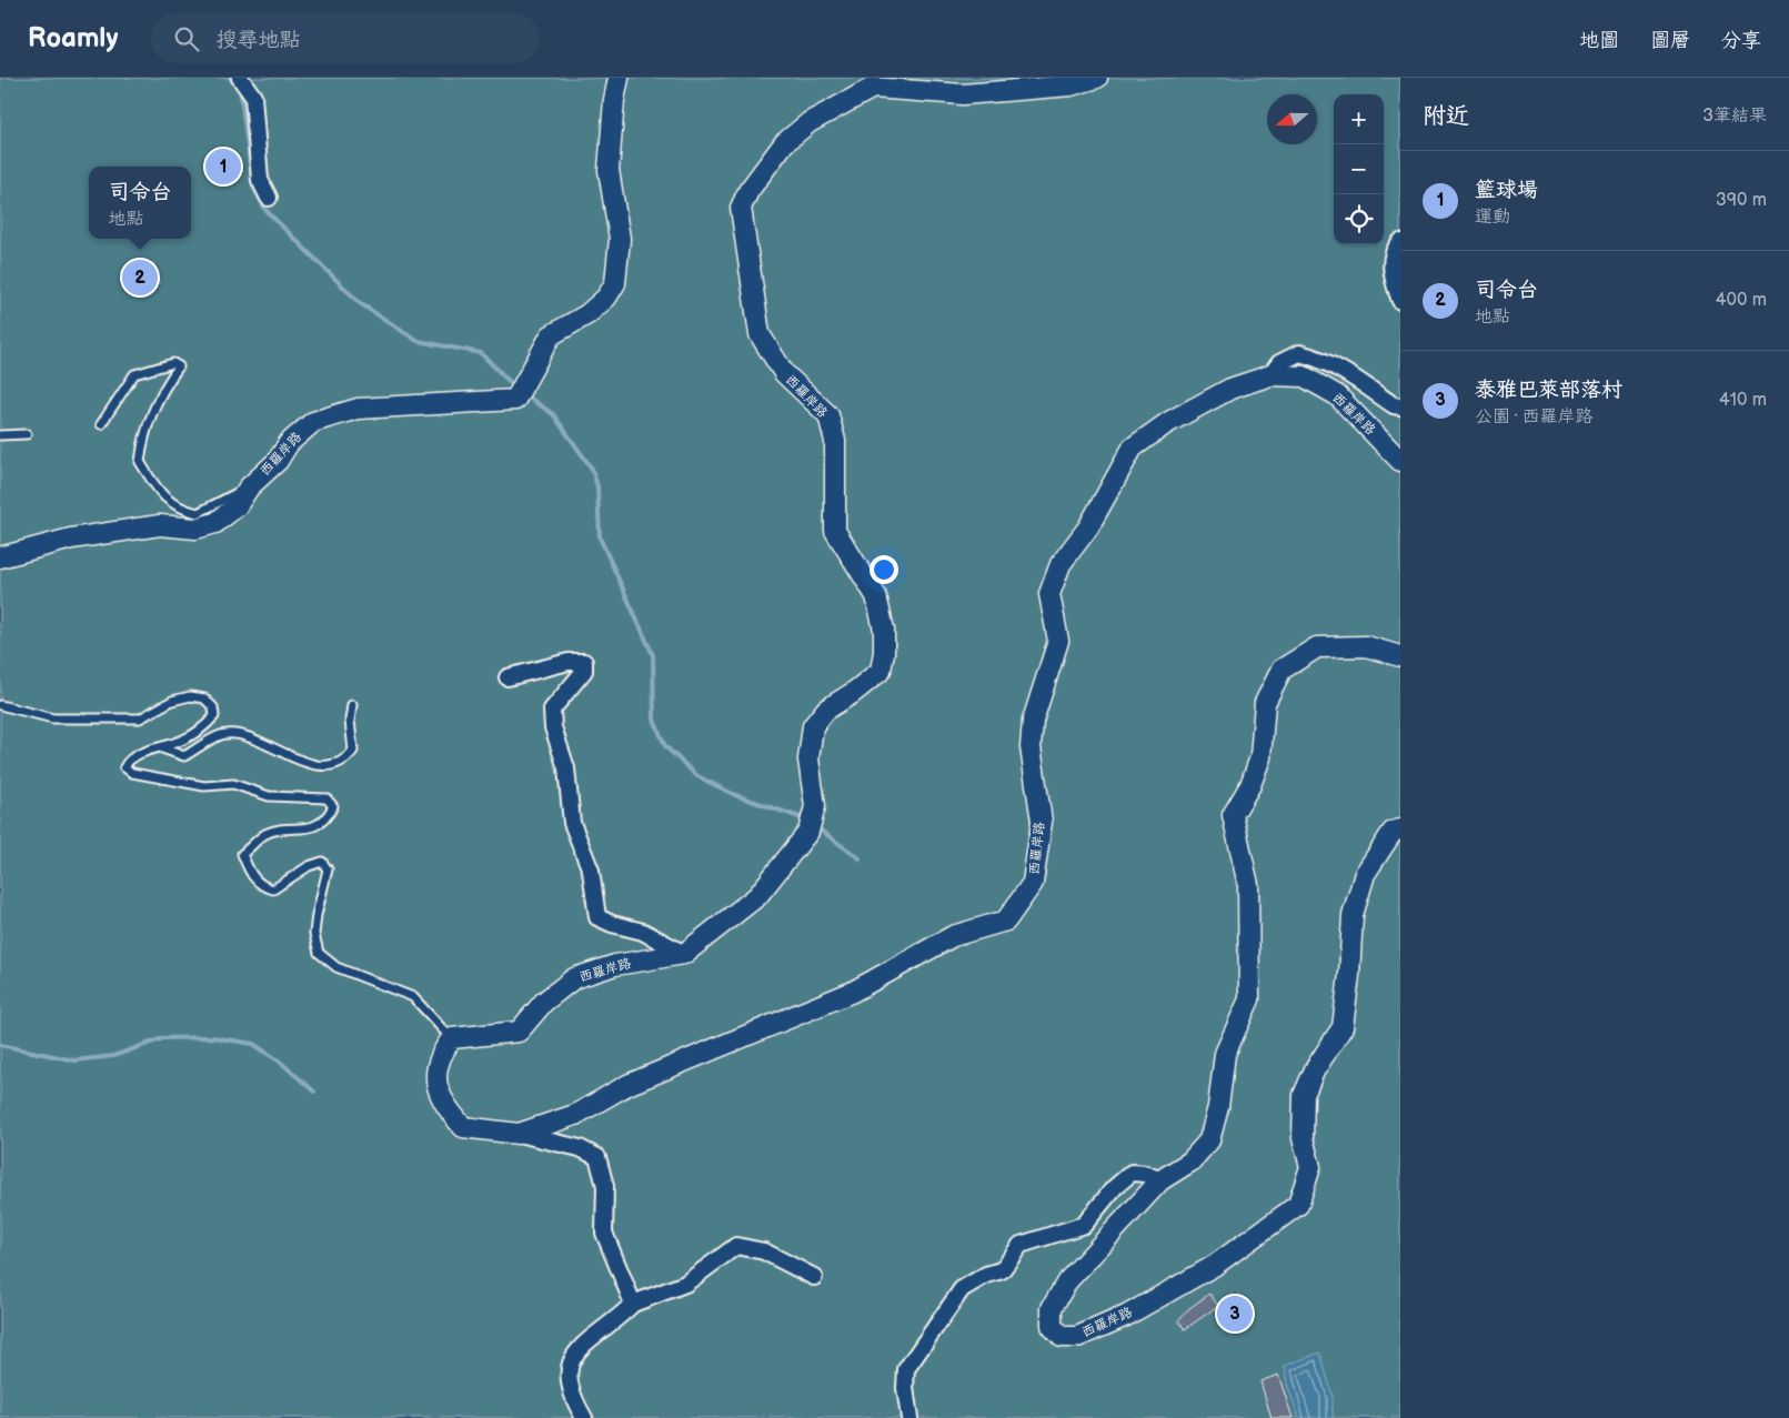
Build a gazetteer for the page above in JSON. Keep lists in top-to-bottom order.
{
  "streets": {
    "street": ["西羅岸路"]
  },
  "north": "left",
  "page": {
    "header": "Roamly",
    "search": "搜尋地點",
    "nav": ["地圖", "圖層", "分享"],
    "heading": ["附近", "3筆結果"],
    "map_buttons": ["+", "−"],
    "pins": ["1", "2", "3"],
    "list": [
      {
        "mark": "1",
        "name": "籃球場",
        "note": "運動",
        "value": "390 m"
      },
      {
        "mark": "2",
        "name": "司令台",
        "note": "地點",
        "value": "400 m"
      },
      {
        "mark": "3",
        "name": "泰雅巴萊部落村",
        "note": "公園 · 西羅岸路",
        "value": "410 m"
      }
    ],
    "popup": ["司令台", "地點"]
  }
}
